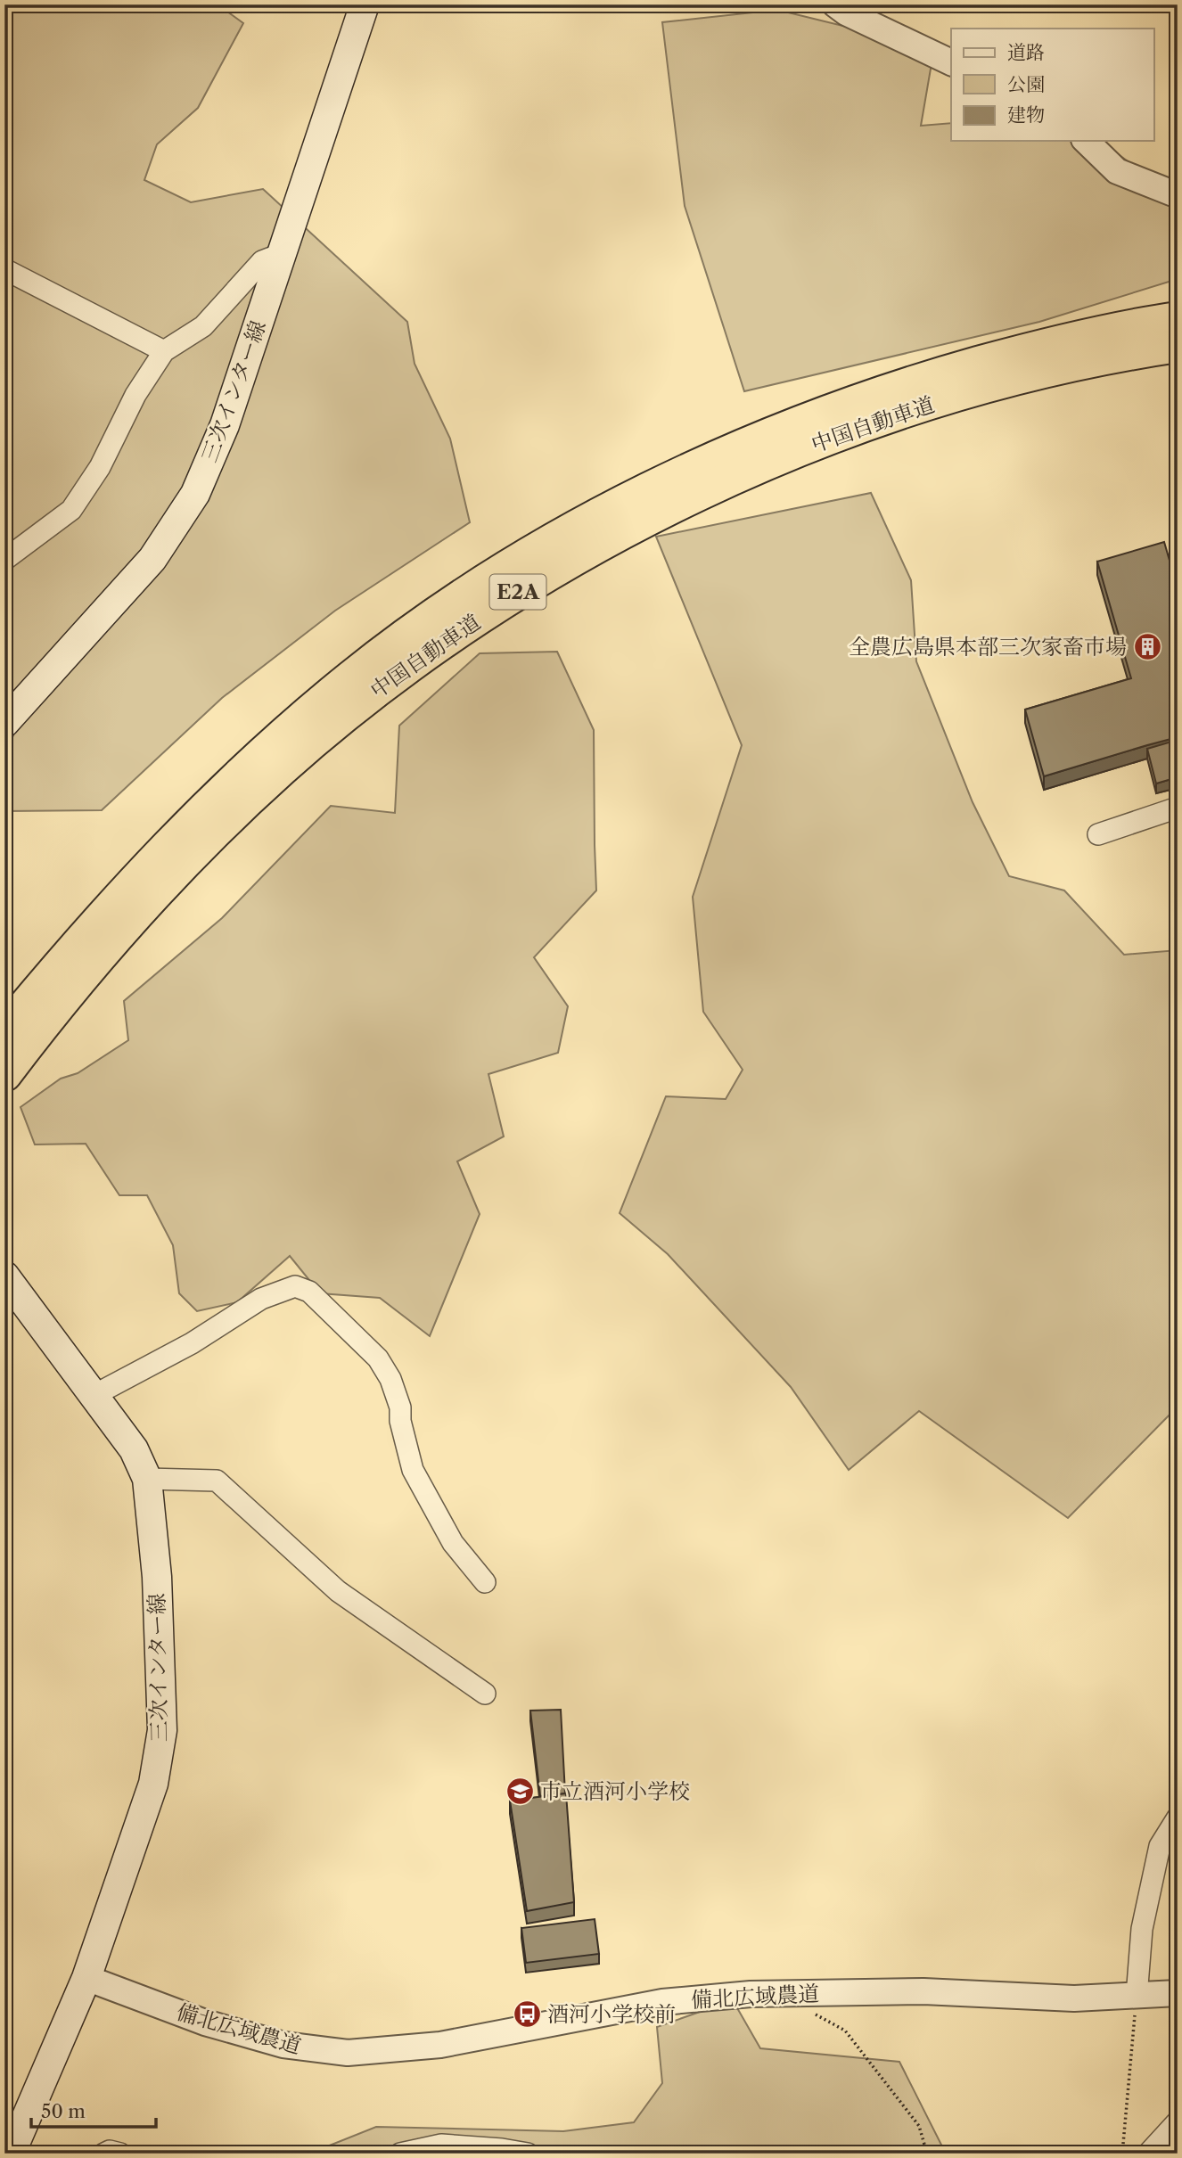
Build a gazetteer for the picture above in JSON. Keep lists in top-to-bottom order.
{
  "streets": {
    "highway": ["中国自動車道", "E2A"],
    "main road": ["三次インター線"],
    "street": ["備北広域農道"]
  },
  "crossings": [
    ["三次インター線", "備北広域農道"]
  ],
  "places": {
    "building": ["全農広島県本部三次家畜市場"],
    "school or university": ["市立酒河小学校"],
    "bus stop": ["酒河小学校前"]
  },
  "legend": ["道路", "公園", "建物"],
  "scale_bar": "50 m"
}
